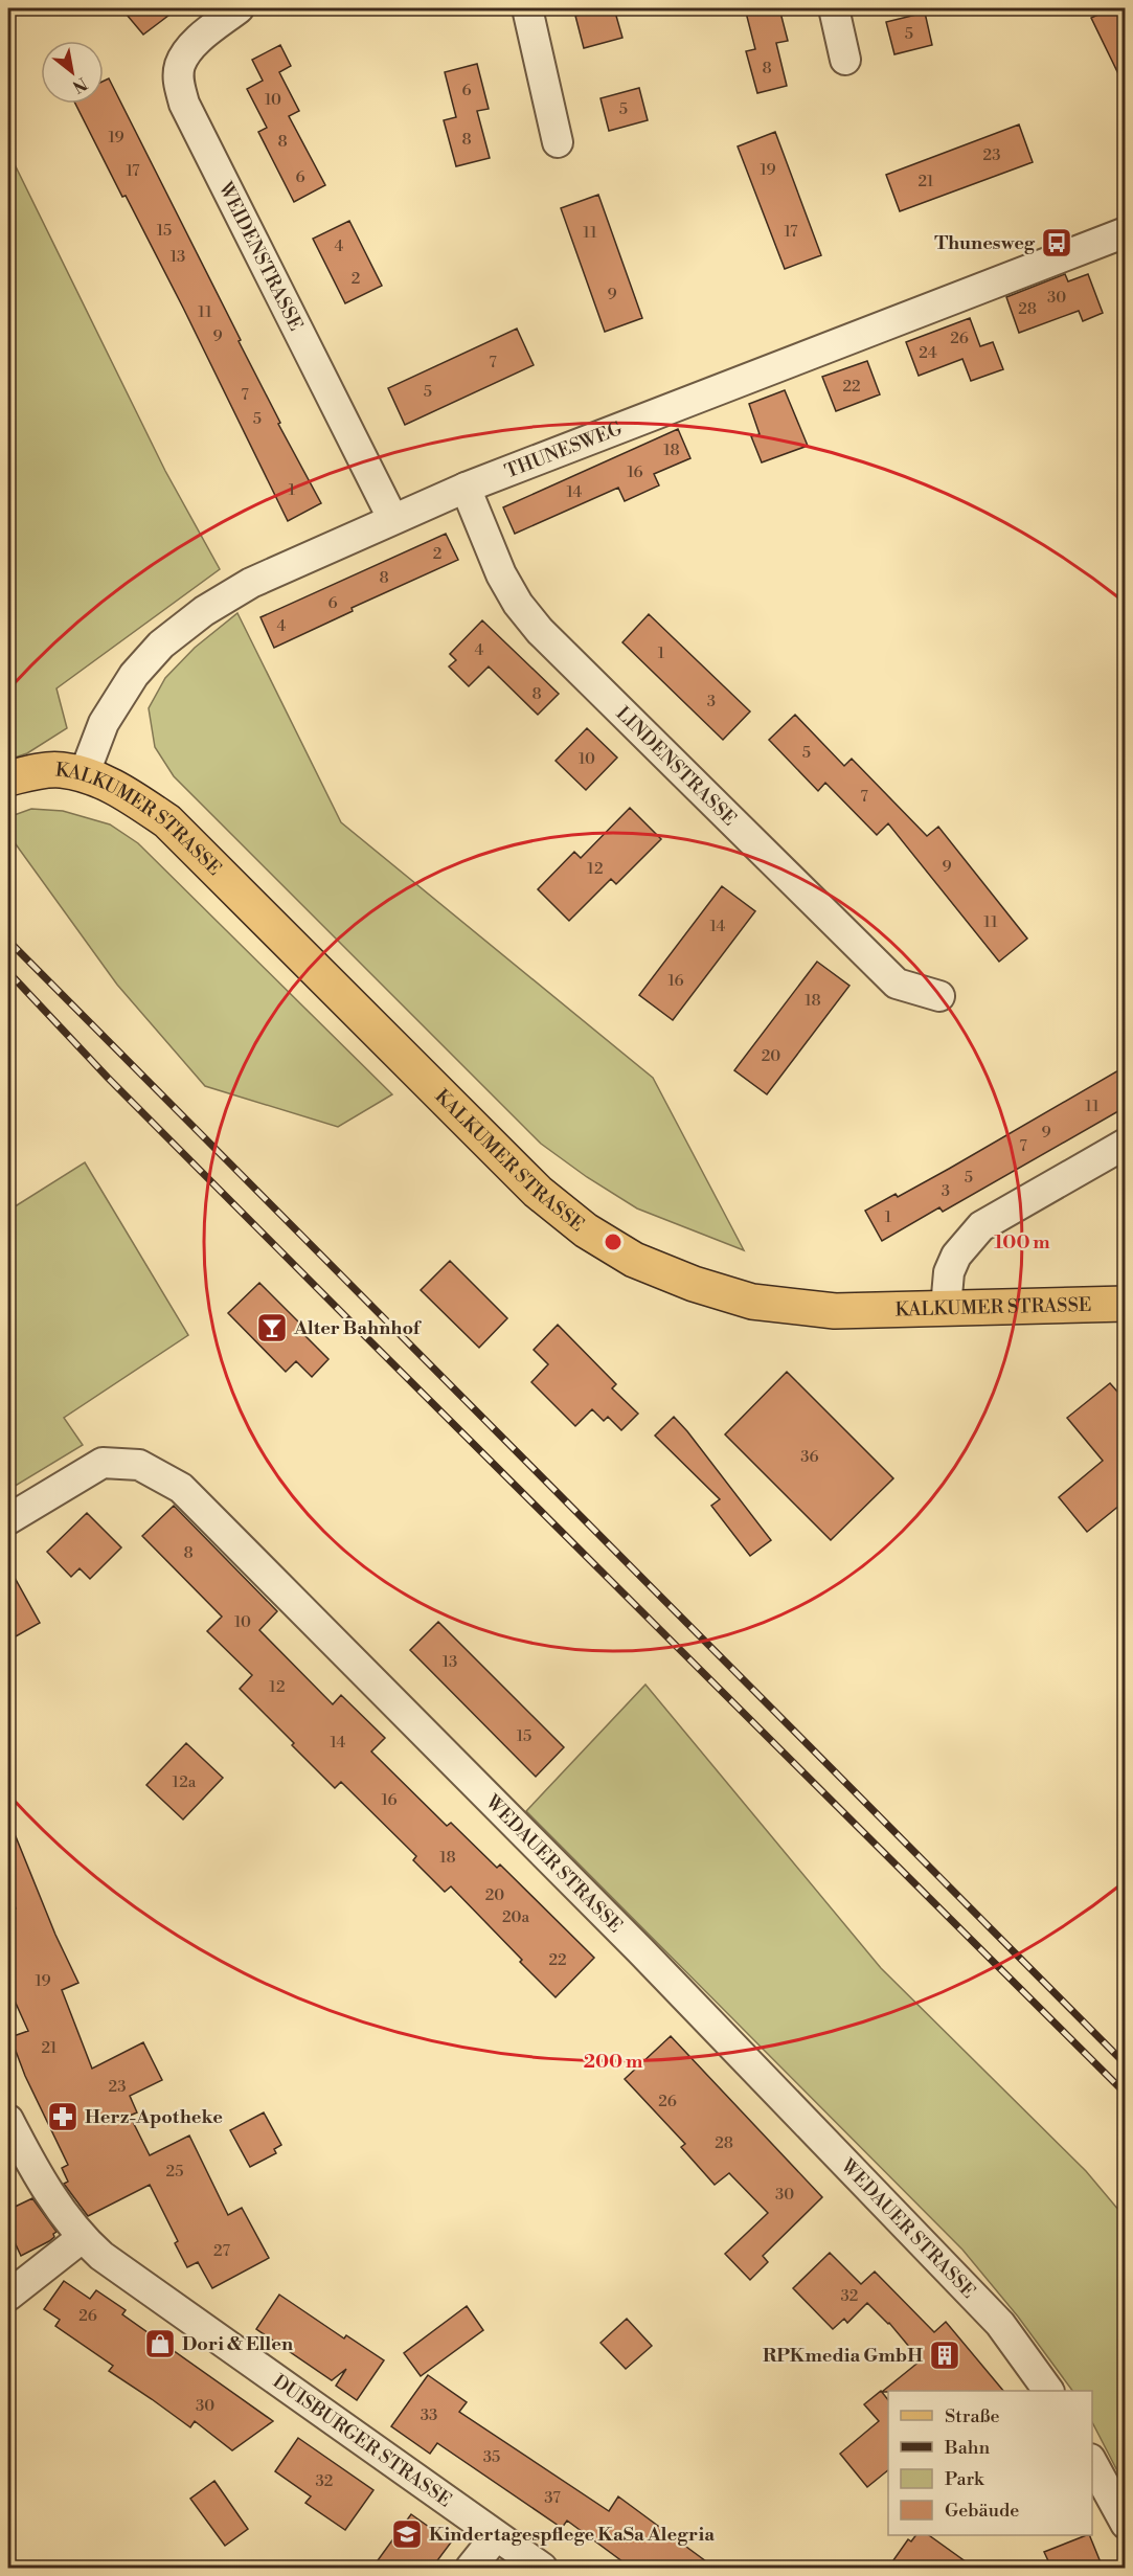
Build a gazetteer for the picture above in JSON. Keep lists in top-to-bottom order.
{
  "streets": {
    "main road": ["KALKUMER STRASSE"],
    "street": [
      "WEIDENSTRASSE",
      "THUNESWEG",
      "LINDENSTRASSE",
      "WEDAUER STRASSE",
      "DUISBURGER STRASSE"
    ]
  },
  "crossings": [
    ["WEIDENSTRASSE", "THUNESWEG"],
    ["THUNESWEG", "LINDENSTRASSE"],
    ["THUNESWEG", "KALKUMER STRASSE"]
  ],
  "places": {
    "bus stop": ["Thunesweg"],
    "bar": ["Alter Bahnhof"],
    "pharmacy": ["Herz-Apotheke"],
    "shop": ["Dori & Ellen"],
    "building": ["RPKmedia GmbH"],
    "school or university": ["Kindertagespflege KaSa Alegria"]
  },
  "house_numbers": [
    "5",
    "8",
    "6",
    "10",
    "5",
    "19",
    "8",
    "8",
    "23",
    "19",
    "17",
    "6",
    "21",
    "15",
    "17",
    "11",
    "4",
    "13",
    "2",
    "9",
    "30",
    "28",
    "11",
    "9",
    "26",
    "24",
    "7",
    "22",
    "5",
    "7",
    "5",
    "18",
    "16",
    "1",
    "14",
    "2",
    "8",
    "6",
    "4",
    "4",
    "1",
    "8",
    "3",
    "5",
    "10",
    "7",
    "9",
    "12",
    "11",
    "14",
    "16",
    "18",
    "20",
    "11",
    "9",
    "7",
    "5",
    "3",
    "1",
    "36",
    "8",
    "10",
    "13",
    "12",
    "15",
    "14",
    "12a",
    "16",
    "18",
    "20",
    "20a",
    "22",
    "19",
    "21",
    "23",
    "26",
    "28",
    "25",
    "30",
    "27",
    "32",
    "26",
    "30",
    "33",
    "35",
    "32",
    "37"
  ],
  "legend": [
    "Straße",
    "Bahn",
    "Park",
    "Gebäude"
  ],
  "north": "bottom right",
  "rings": ["100 m", "200 m"]
}
